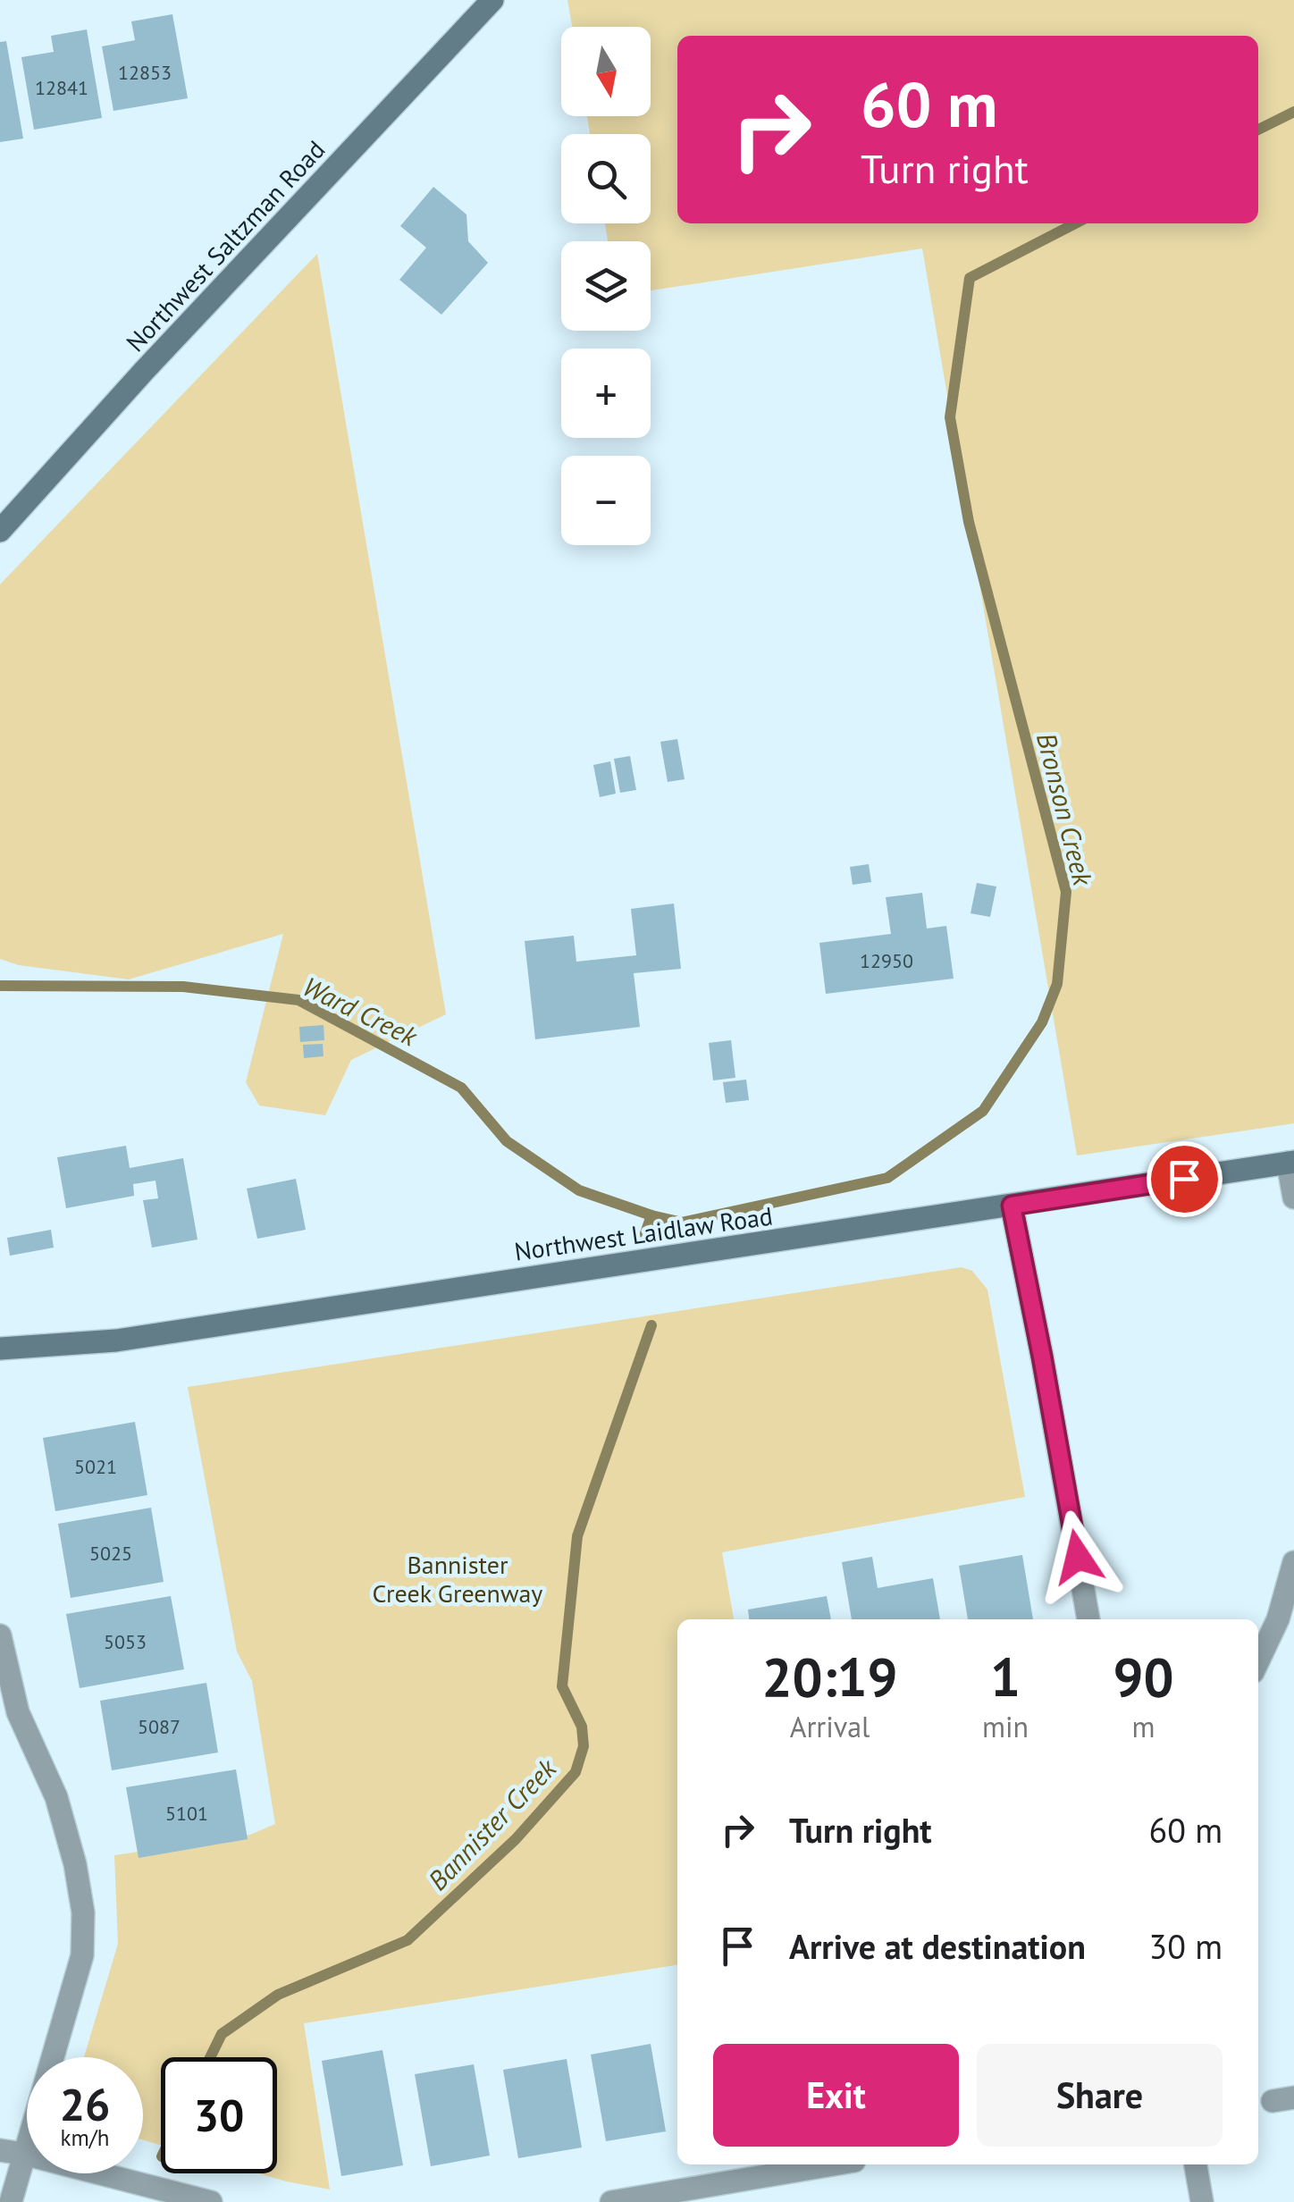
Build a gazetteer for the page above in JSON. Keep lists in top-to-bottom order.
{
  "streets": {
    "main road": ["Northwest Saltzman Road", "Northwest Laidlaw Road"]
  },
  "water": ["Bronson Creek", "Ward Creek", "Bannister Creek"],
  "parks": ["Bannister Creek Greenway"],
  "house_numbers": [
    "12853",
    "12841",
    "12950",
    "5021",
    "5025",
    "5053",
    "5087",
    "5101"
  ],
  "north": "bottom",
  "page": {
    "map_buttons": ["+", "−"],
    "turn": ["60 m", "Turn right"],
    "eta": [
      "20:19",
      "Arrival",
      "1",
      "min",
      "90",
      "m"
    ],
    "list": [
      {
        "name": "Turn right",
        "value": "60 m"
      },
      {
        "name": "Arrive at destination",
        "value": "30 m"
      }
    ],
    "buttons": ["Exit", "Share"],
    "speed": "26 km/h",
    "limit": "30"
  }
}
